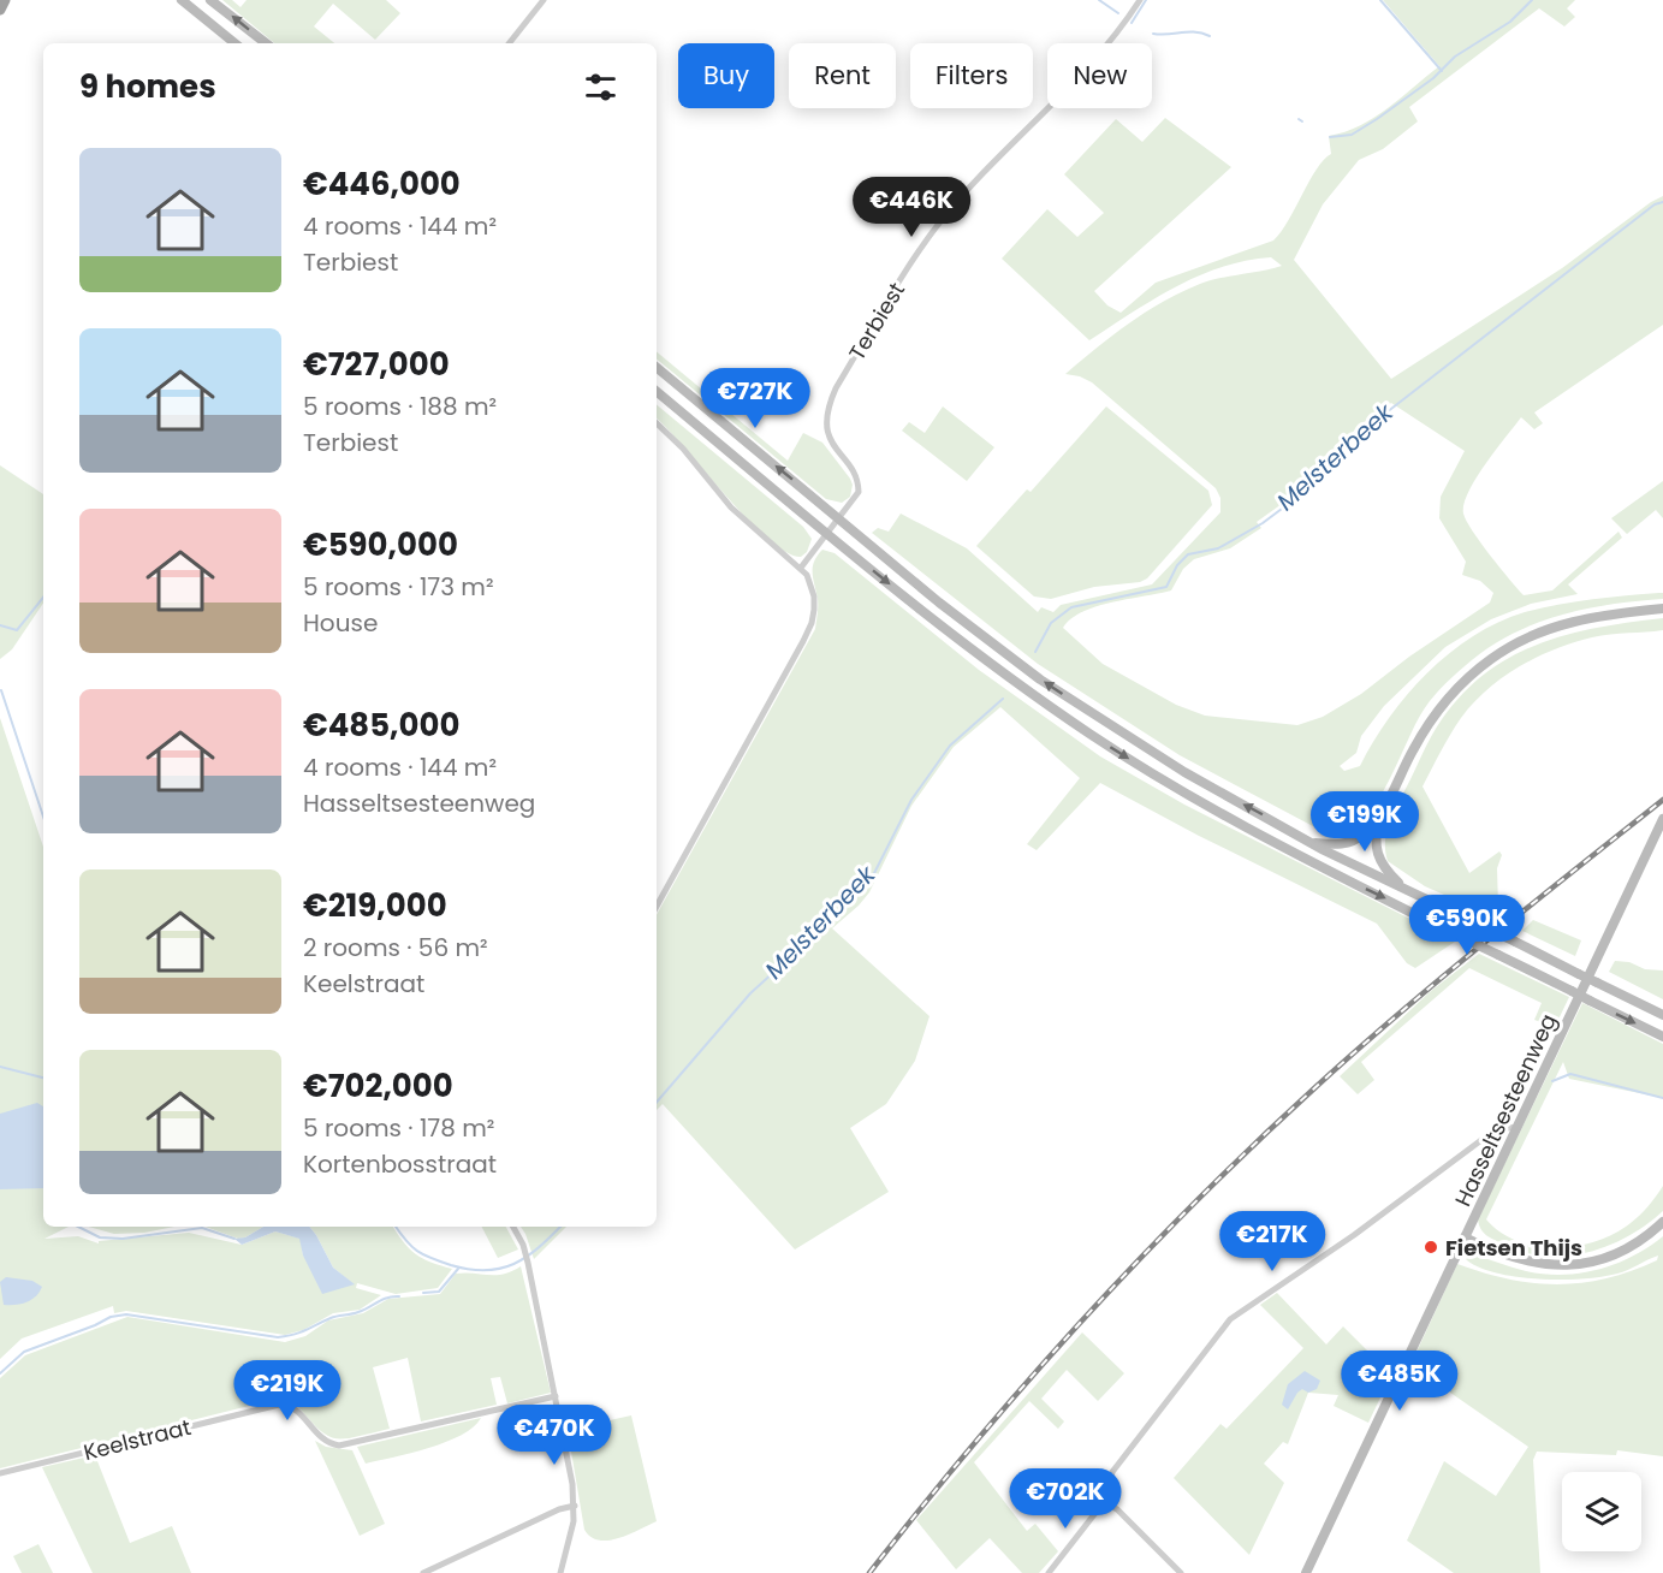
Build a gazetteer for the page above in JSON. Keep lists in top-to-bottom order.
{
  "streets": {
    "main road": ["Hasseltsesteenweg"],
    "street": ["Terbiest", "Keelstraat"]
  },
  "water": ["Melsterbeek"],
  "places": ["Fietsen Thijs"],
  "page": {
    "chip": [
      "Buy",
      "Rent",
      "Filters",
      "New"
    ],
    "heading": "9 homes",
    "list": [
      {
        "name": "€446,000",
        "note": "4 rooms · 144 m² · Terbiest"
      },
      {
        "name": "€727,000",
        "note": "5 rooms · 188 m² · Terbiest"
      },
      {
        "name": "€590,000",
        "note": "5 rooms · 173 m² · House"
      },
      {
        "name": "€485,000",
        "note": "4 rooms · 144 m² · Hasseltsesteenweg"
      },
      {
        "name": "€219,000",
        "note": "2 rooms · 56 m² · Keelstraat"
      },
      {
        "name": "€702,000",
        "note": "5 rooms · 178 m² · Kortenbosstraat"
      }
    ],
    "price": [
      "€446K",
      "€727K",
      "€199K",
      "€590K",
      "€217K",
      "€485K",
      "€219K",
      "€470K",
      "€702K"
    ]
  }
}
